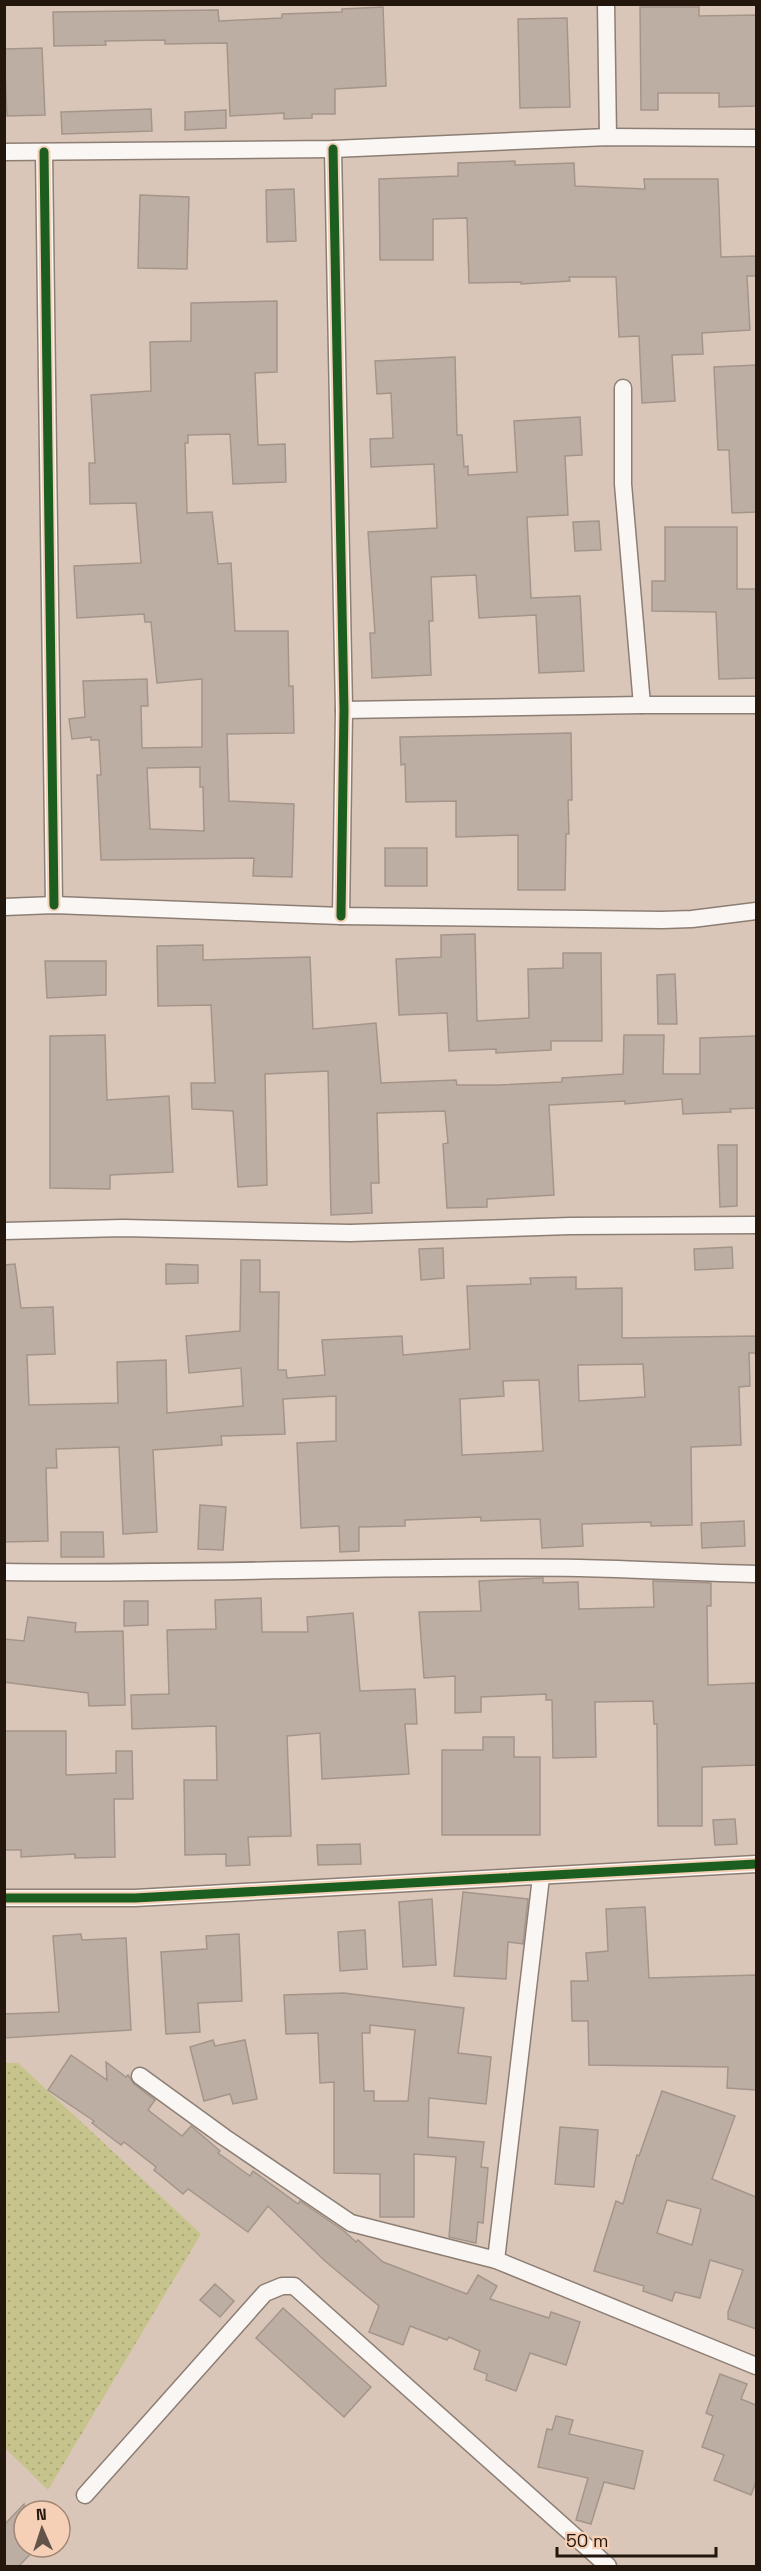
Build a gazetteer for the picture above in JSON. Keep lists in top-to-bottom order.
{
  "scale_bar": "50 m",
  "north": "top"
}
